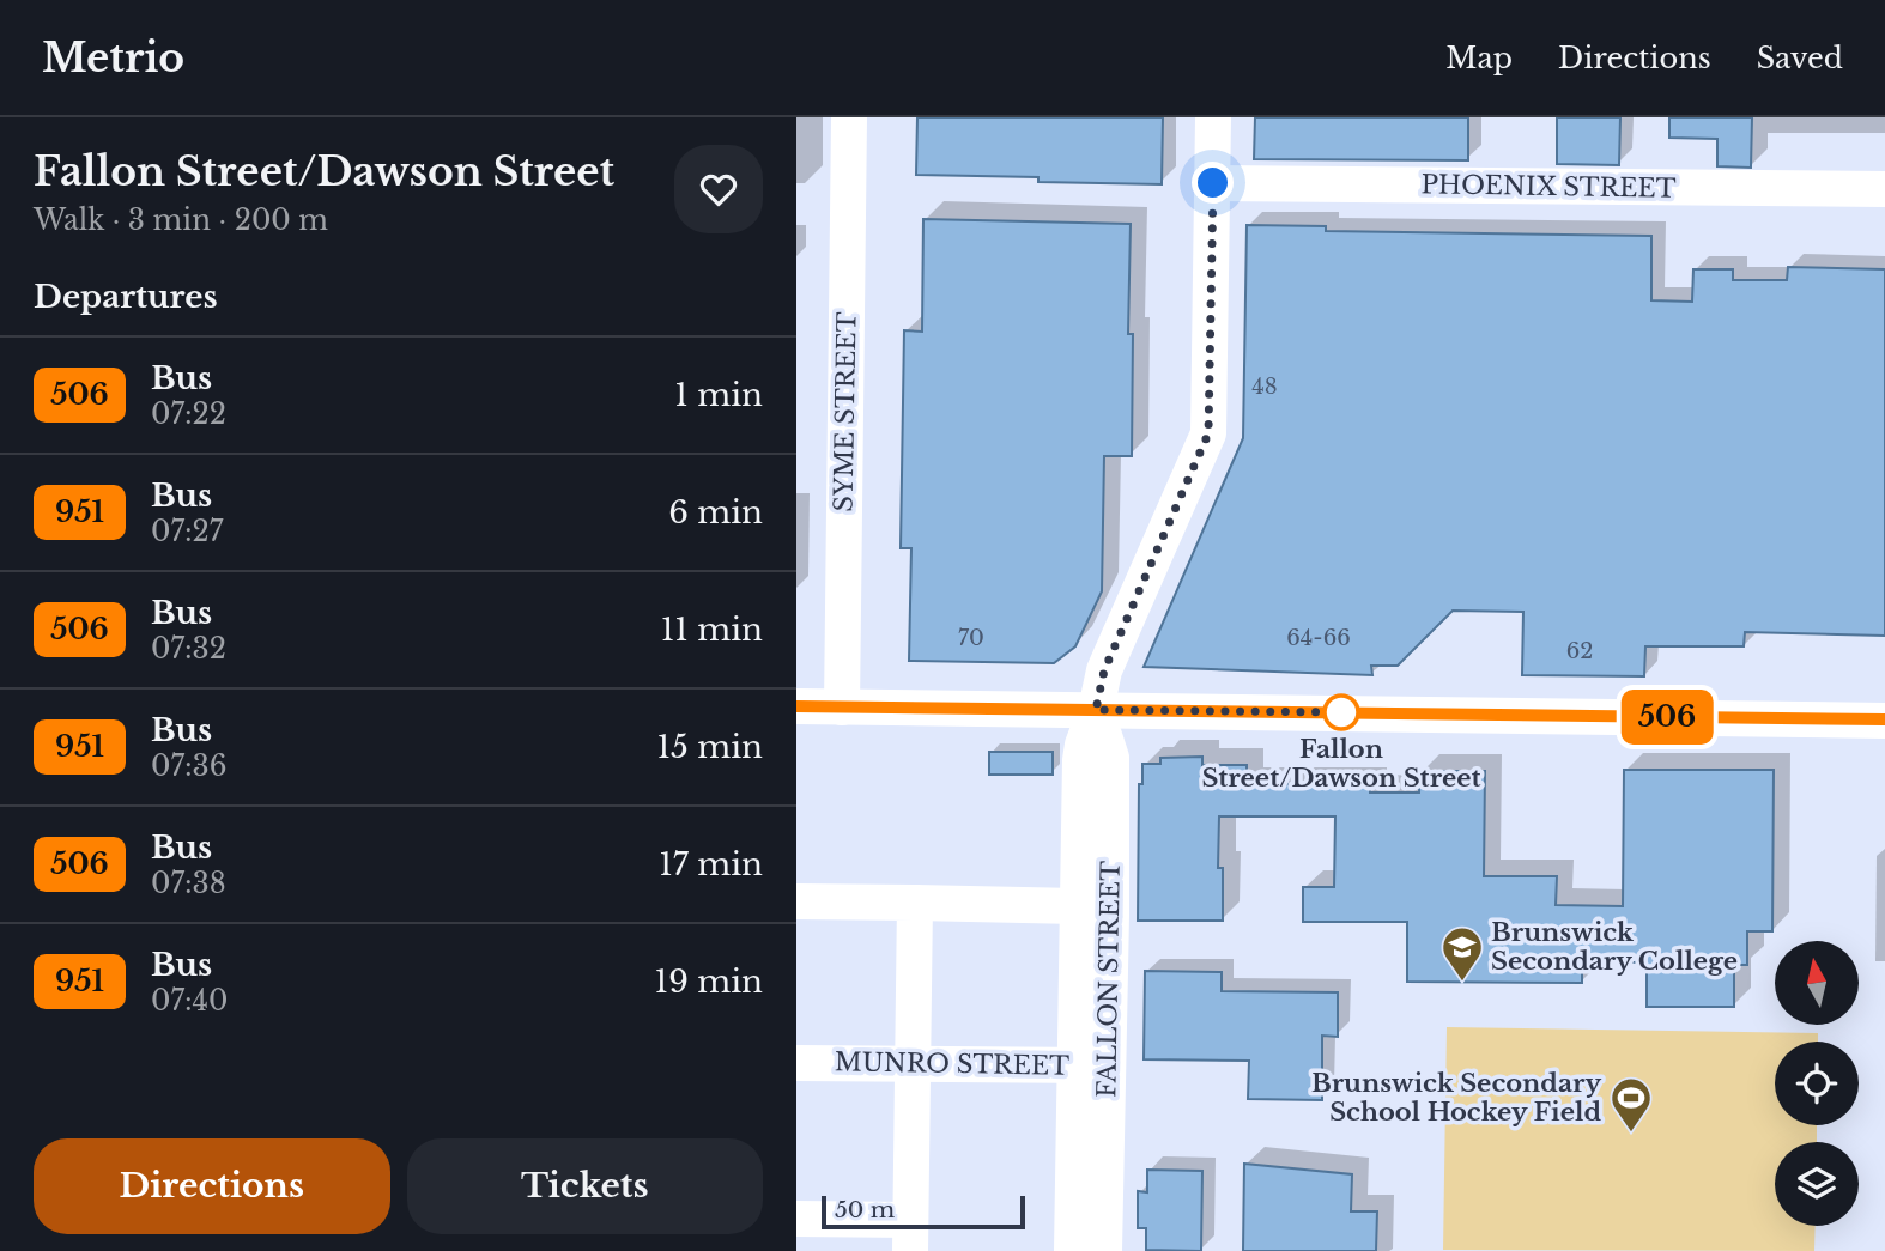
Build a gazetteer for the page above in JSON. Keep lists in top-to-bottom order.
{
  "streets": {
    "street": [
      "PHOENIX STREET",
      "SYME STREET",
      "FALLON STREET",
      "MUNRO STREET"
    ]
  },
  "crossings": [
    ["PHOENIX STREET", "FALLON STREET"],
    ["FALLON STREET", "MUNRO STREET"]
  ],
  "places": {
    "other": ["Fallon Street/Dawson Street"],
    "school or university": ["Brunswick Secondary College"],
    "sports": ["Brunswick Secondary School Hockey Field"]
  },
  "lines": ["bus line 506"],
  "house_numbers": [
    "48",
    "70",
    "64-66",
    "62"
  ],
  "scale_bar": "50 m",
  "north": "top",
  "page": {
    "header": "Metrio",
    "nav": ["Map", "Directions", "Saved"],
    "heading": [
      ["Fallon Street/Dawson Street", "Walk · 3 min · 200 m"],
      "Departures"
    ],
    "on_map": "506",
    "list": [
      {
        "mark": "506",
        "name": "Bus",
        "note": "07:22",
        "value": "1 min"
      },
      {
        "mark": "951",
        "name": "Bus",
        "note": "07:27",
        "value": "6 min"
      },
      {
        "mark": "506",
        "name": "Bus",
        "note": "07:32",
        "value": "11 min"
      },
      {
        "mark": "951",
        "name": "Bus",
        "note": "07:36",
        "value": "15 min"
      },
      {
        "mark": "506",
        "name": "Bus",
        "note": "07:38",
        "value": "17 min"
      },
      {
        "mark": "951",
        "name": "Bus",
        "note": "07:40",
        "value": "19 min"
      }
    ],
    "buttons": ["Directions", "Tickets"],
    "scale": "50 m"
  }
}
